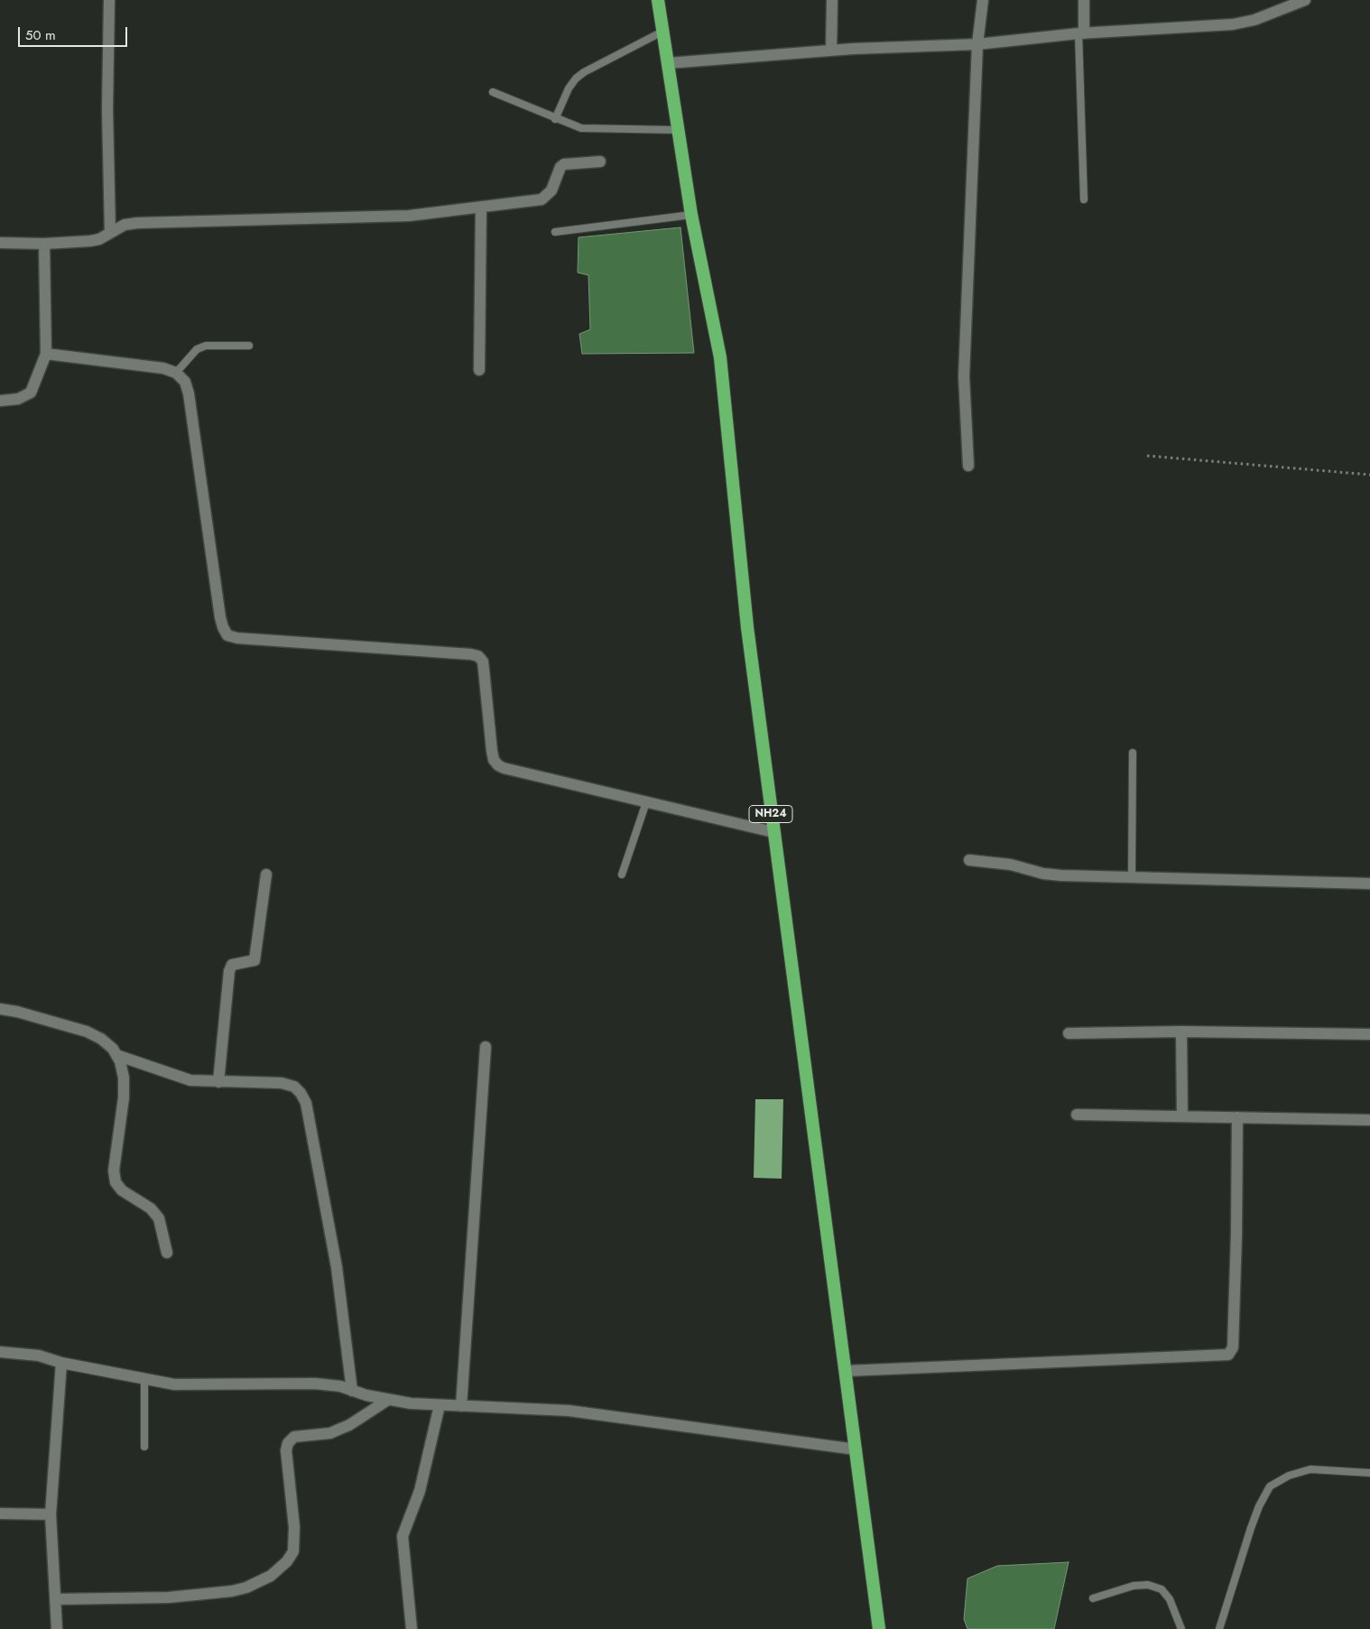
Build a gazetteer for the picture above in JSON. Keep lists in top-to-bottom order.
{
  "streets": {
    "highway": ["NH24"]
  },
  "scale_bar": "50 m"
}
